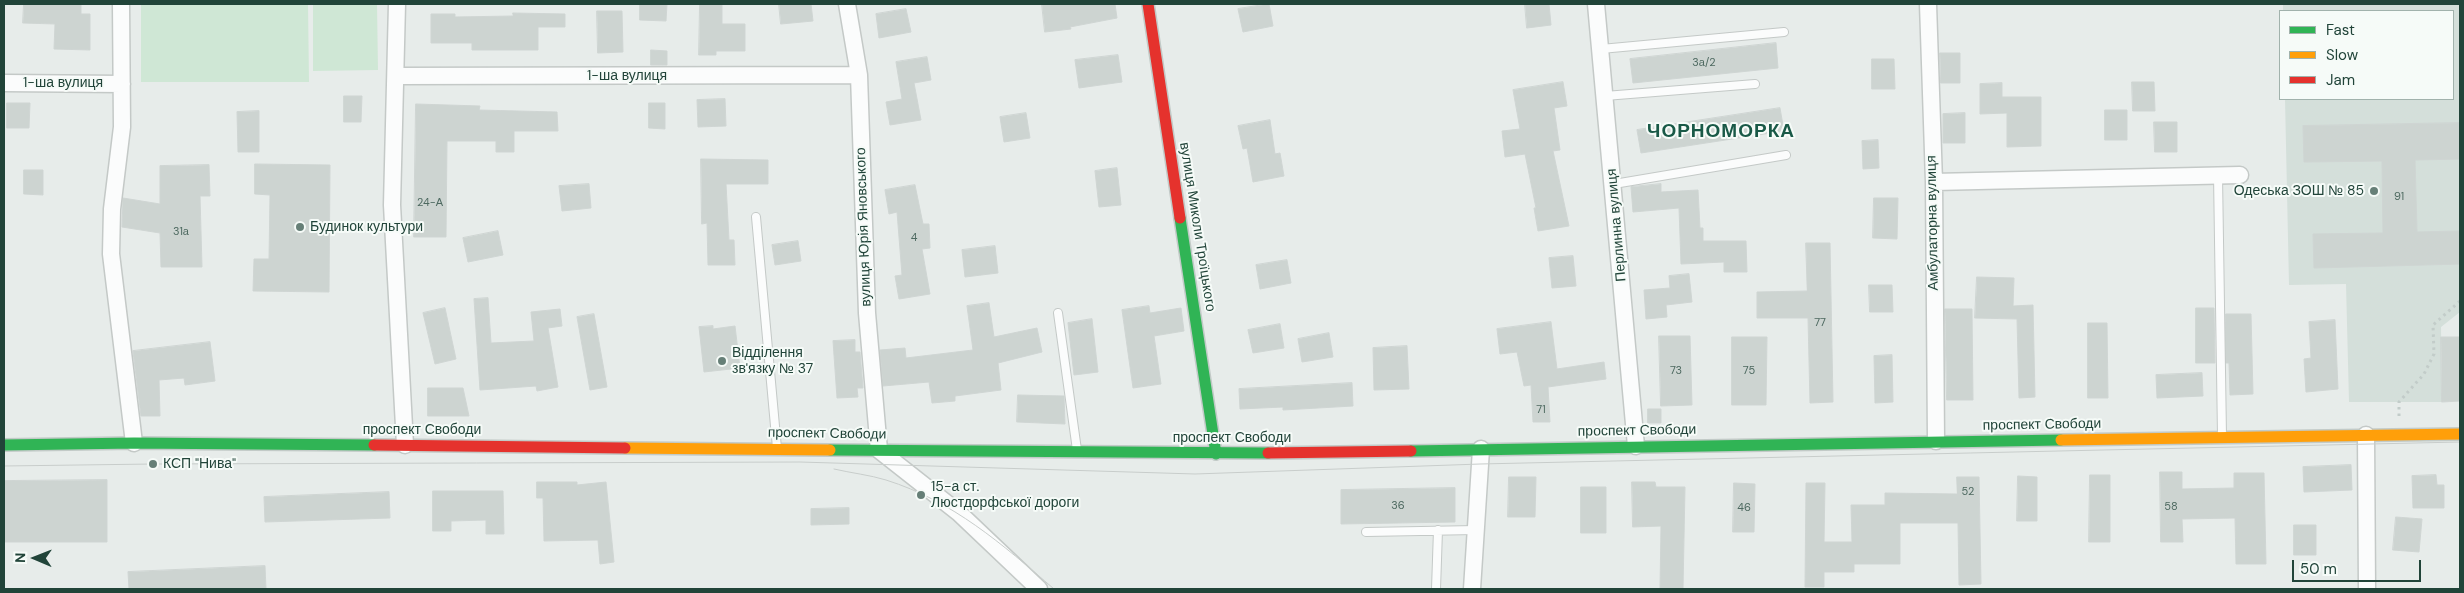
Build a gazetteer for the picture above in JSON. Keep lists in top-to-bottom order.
{
  "streets": {
    "street": [
      "1-ша вулиця",
      "Амбулаторна вулиця",
      "Перлинна вулиця",
      "вулиця Юрія Яновського",
      "вулиця Миколи Троїцького",
      "проспект Свободи"
    ]
  },
  "crossings": [
    ["1-ша вулиця", "вулиця Юрія Яновського"],
    ["Амбулаторна вулиця", "проспект Свободи"],
    ["Перлинна вулиця", "проспект Свободи"],
    ["вулиця Юрія Яновського", "проспект Свободи"],
    ["вулиця Миколи Троїцького", "проспект Свободи"]
  ],
  "districts": ["ЧОРНОМОРКА"],
  "places": [
    "Одеська ЗОШ № 85",
    "Будинок культури",
    "Відділення зв'язку № 37",
    "КСП \"Нива\"",
    "15-а ст. Люстдорфської дороги"
  ],
  "house_numbers": [
    "3а/2",
    "91",
    "24-А",
    "31а",
    "4",
    "77",
    "73",
    "75",
    "71",
    "52",
    "36",
    "58",
    "46"
  ],
  "legend": ["Fast", "Slow", "Jam"],
  "scale_bar": "50 m",
  "north": "left"
}
